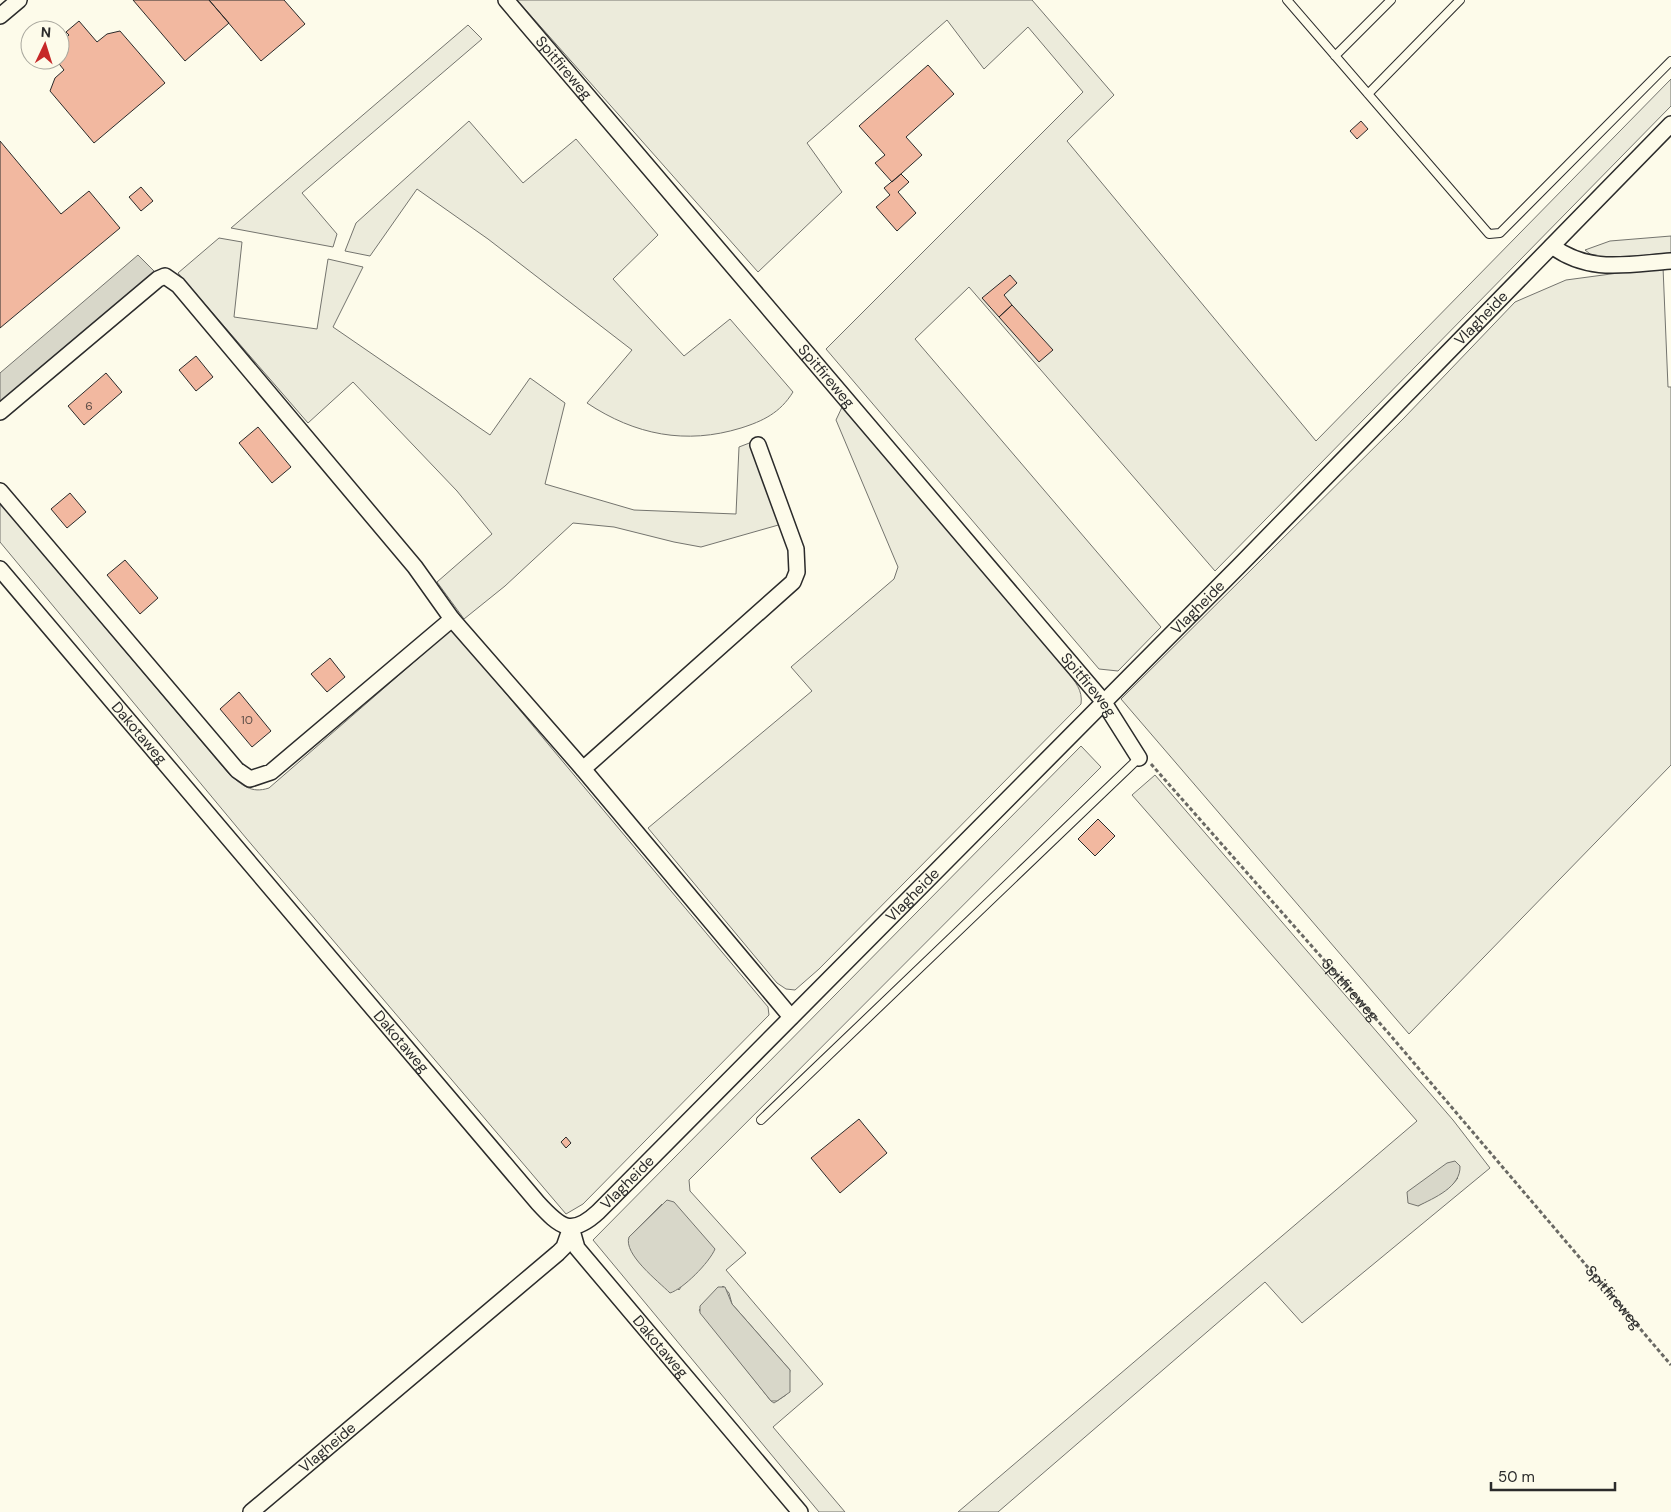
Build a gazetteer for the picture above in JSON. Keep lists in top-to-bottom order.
{
  "streets": {
    "street": ["Spitfireweg", "Vlagheide", "Dakotaweg"]
  },
  "crossings": [
    ["Spitfireweg", "Vlagheide"],
    ["Vlagheide", "Dakotaweg"]
  ],
  "house_numbers": ["6", "10"],
  "scale_bar": "50 m",
  "north": "top"
}
